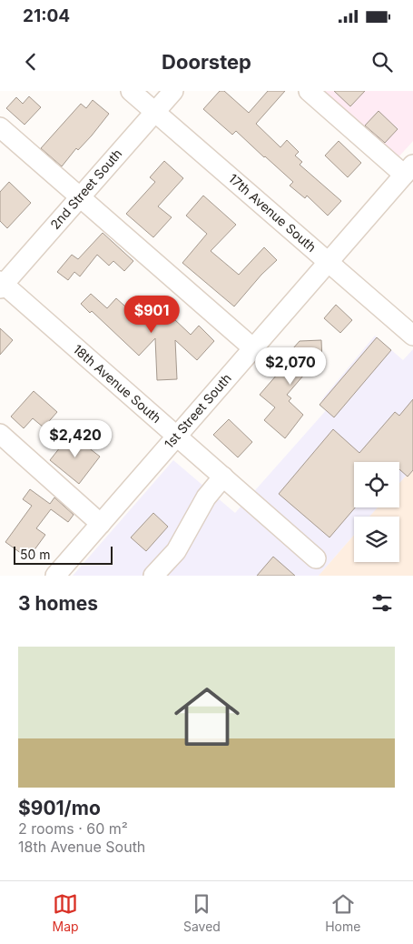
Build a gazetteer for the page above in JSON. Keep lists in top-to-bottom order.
{
  "streets": {
    "street": [
      "2nd Street South",
      "17th Avenue South",
      "18th Avenue South",
      "1st Street South"
    ]
  },
  "crossings": [
    ["2nd Street South", "17th Avenue South"],
    ["2nd Street South", "18th Avenue South"],
    ["17th Avenue South", "1st Street South"],
    ["18th Avenue South", "1st Street South"]
  ],
  "scale_bar": "50 m",
  "page": {
    "status": "21:04",
    "header": "Doorstep",
    "price": ["$901", "$2,070", "$2,420"],
    "scale": "50 m",
    "heading": "3 homes",
    "list": [
      {
        "name": "$901/mo",
        "note": "2 rooms · 60 m² · 18th Avenue South"
      }
    ],
    "tabs": ["Map", "Saved", "Home"]
  }
}
